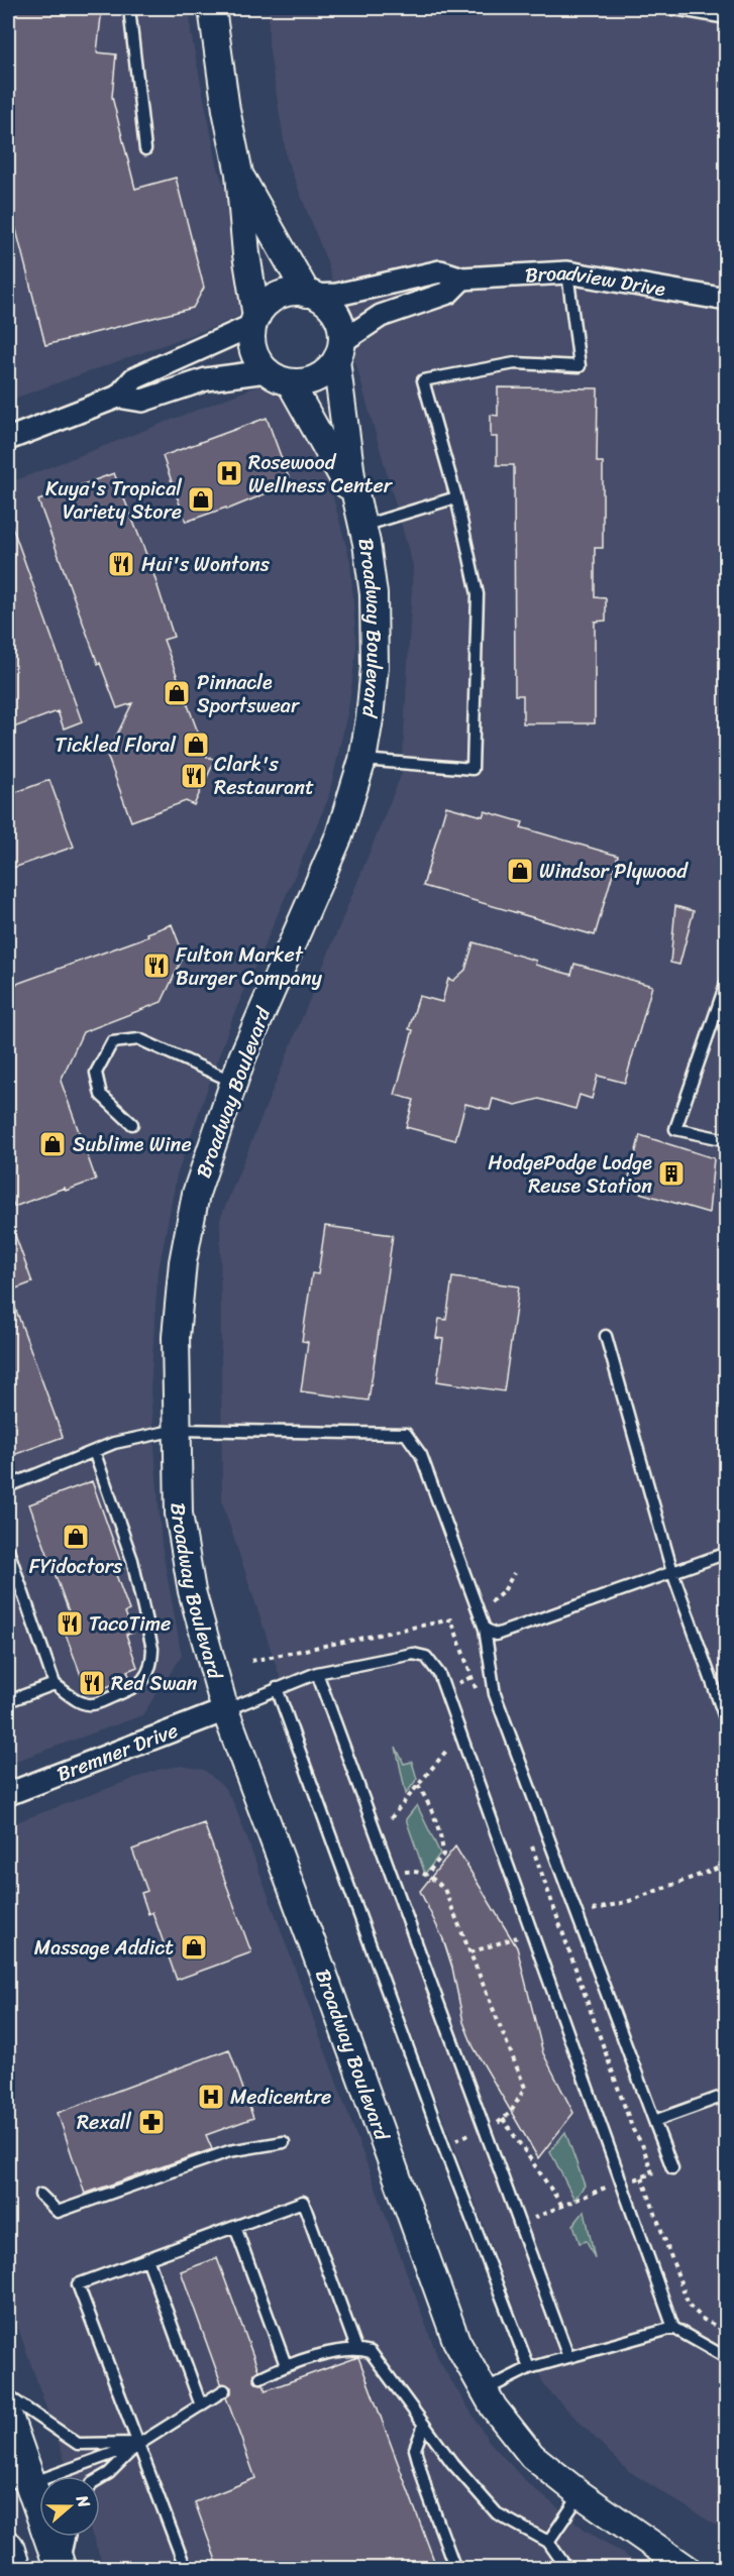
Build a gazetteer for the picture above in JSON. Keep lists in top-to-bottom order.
{
  "streets": {
    "street": ["Broadview Drive", "Broadway Boulevard", "Bremner Drive"]
  },
  "crossings": [
    ["Broadview Drive", "Broadway Boulevard"],
    ["Broadway Boulevard", "Bremner Drive"]
  ],
  "places": {
    "hospital": ["Rosewood Wellness Center", "Medicentre"],
    "shop": [
      "Kuya's Tropical Variety Store",
      "Pinnacle Sportswear",
      "Tickled Floral",
      "Windsor Plywood",
      "Sublime Wine",
      "FYidoctors",
      "Massage Addict"
    ],
    "restaurant": [
      "Hui's Wontons",
      "Clark's Restaurant",
      "Fulton Market Burger Company",
      "TacoTime",
      "Red Swan"
    ],
    "building": ["HodgePodge Lodge Reuse Station"],
    "pharmacy": ["Rexall"]
  },
  "north": "right"
}
